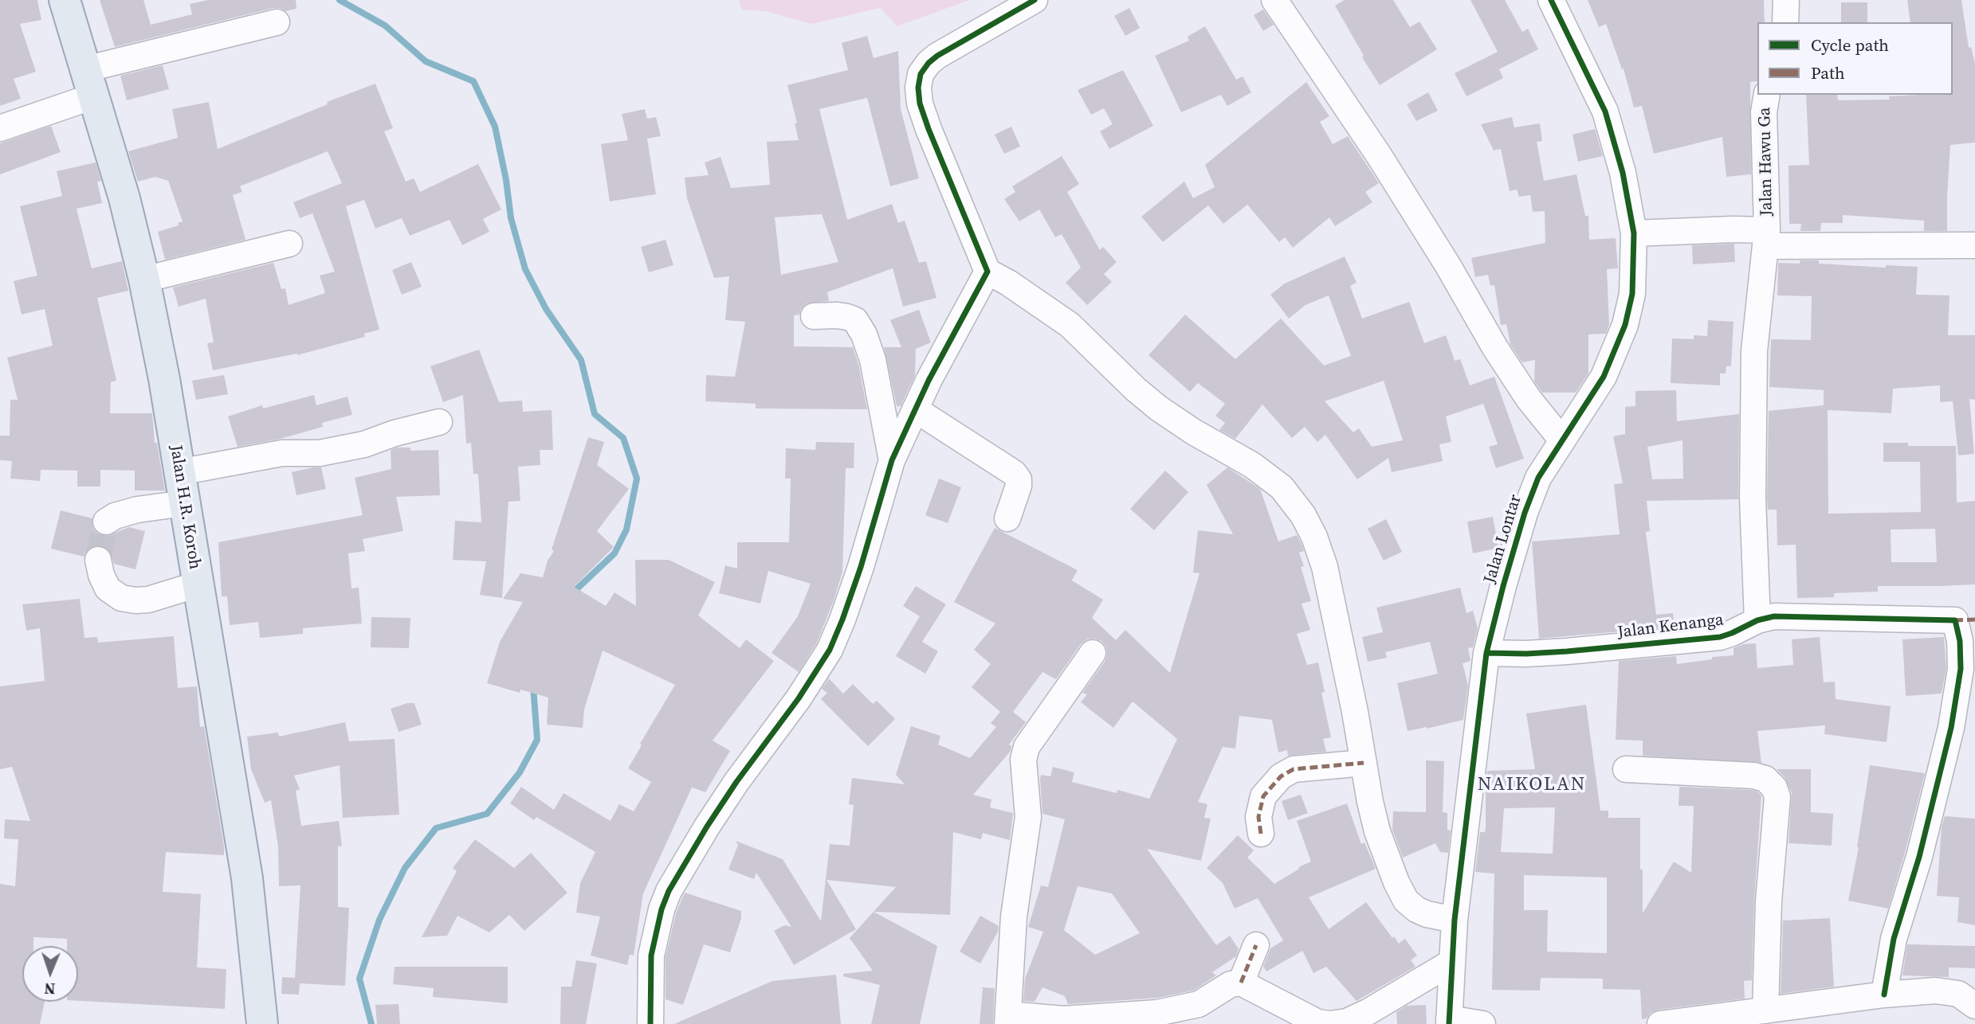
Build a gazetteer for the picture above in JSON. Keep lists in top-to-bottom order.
{
  "streets": {
    "main road": ["Jalan H.R. Koroh"],
    "street": ["Jalan Hawu Ga", "Jalan Lontar", "Jalan Kenanga"]
  },
  "crossings": [
    ["Jalan Hawu Ga", "Jalan Kenanga"],
    ["Jalan Lontar", "Jalan Kenanga"]
  ],
  "districts": ["NAIKOLAN"],
  "legend": ["Cycle path", "Path"],
  "north": "bottom"
}
